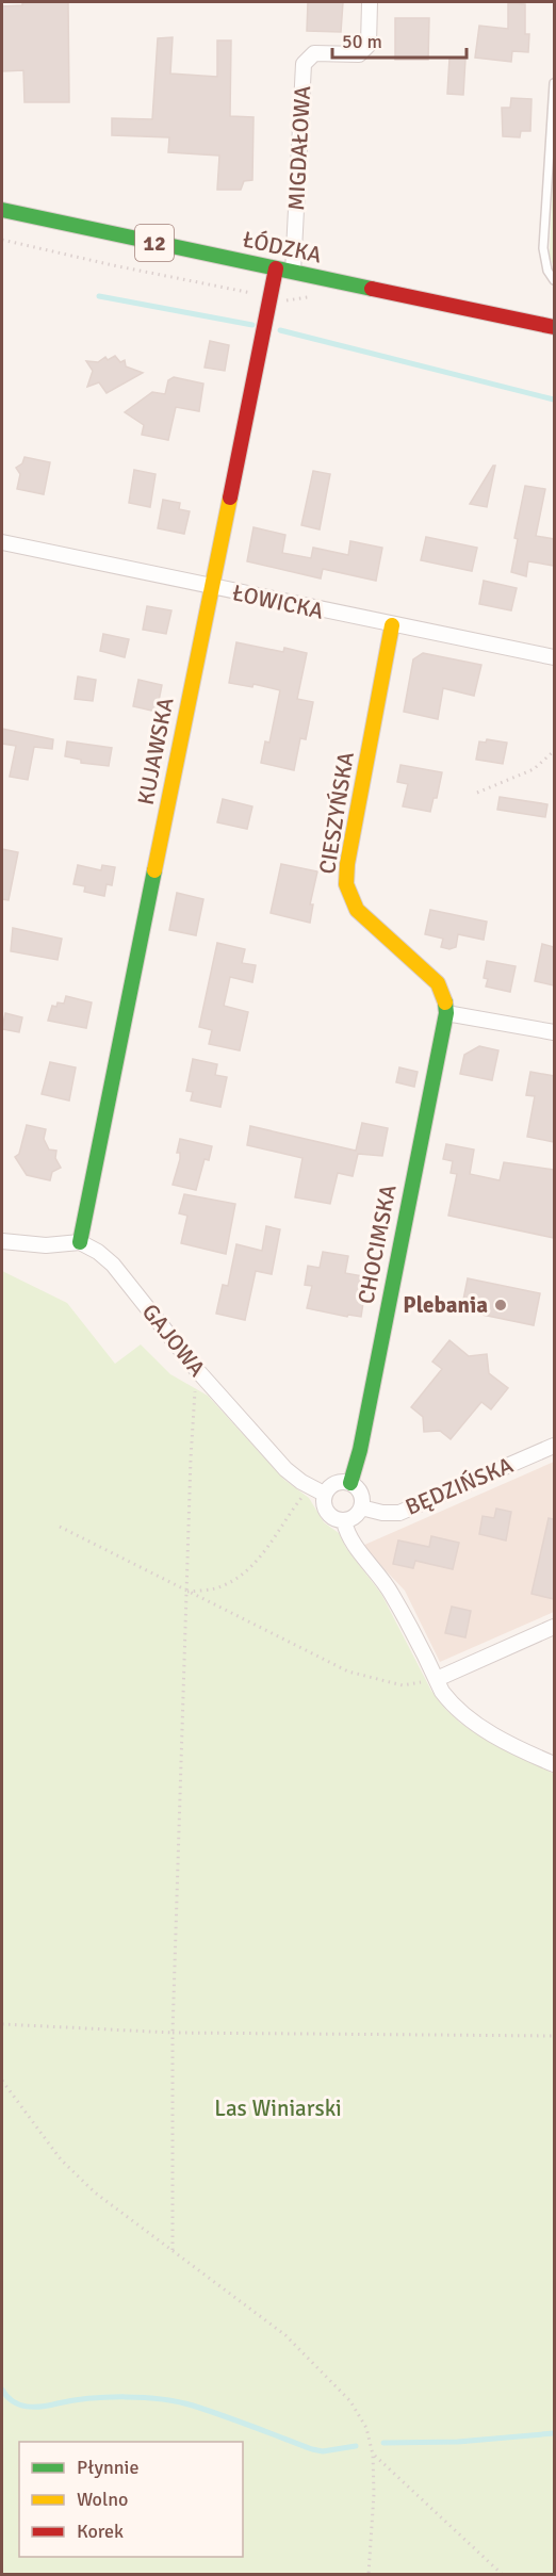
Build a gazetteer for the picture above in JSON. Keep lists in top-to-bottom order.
{
  "streets": {
    "street": [
      "MIGDAŁOWA",
      "12",
      "ŁÓDZKA",
      "ŁOWICKA",
      "KUJAWSKA",
      "CIESZYŃSKA",
      "CHOCIMSKA",
      "GAJOWA",
      "BĘDZIŃSKA"
    ]
  },
  "crossings": [
    ["MIGDAŁOWA", "ŁÓDZKA"],
    ["ŁÓDZKA", "KUJAWSKA"],
    ["ŁOWICKA", "KUJAWSKA"],
    ["ŁOWICKA", "CIESZYŃSKA"],
    ["KUJAWSKA", "GAJOWA"],
    ["CIESZYŃSKA", "CHOCIMSKA"],
    ["CHOCIMSKA", "GAJOWA"],
    ["CHOCIMSKA", "BĘDZIŃSKA"],
    ["GAJOWA", "BĘDZIŃSKA"]
  ],
  "parks": ["Las Winiarski"],
  "places": ["Plebania"],
  "legend": ["Płynnie", "Wolno", "Korek"],
  "scale_bar": "50 m"
}
